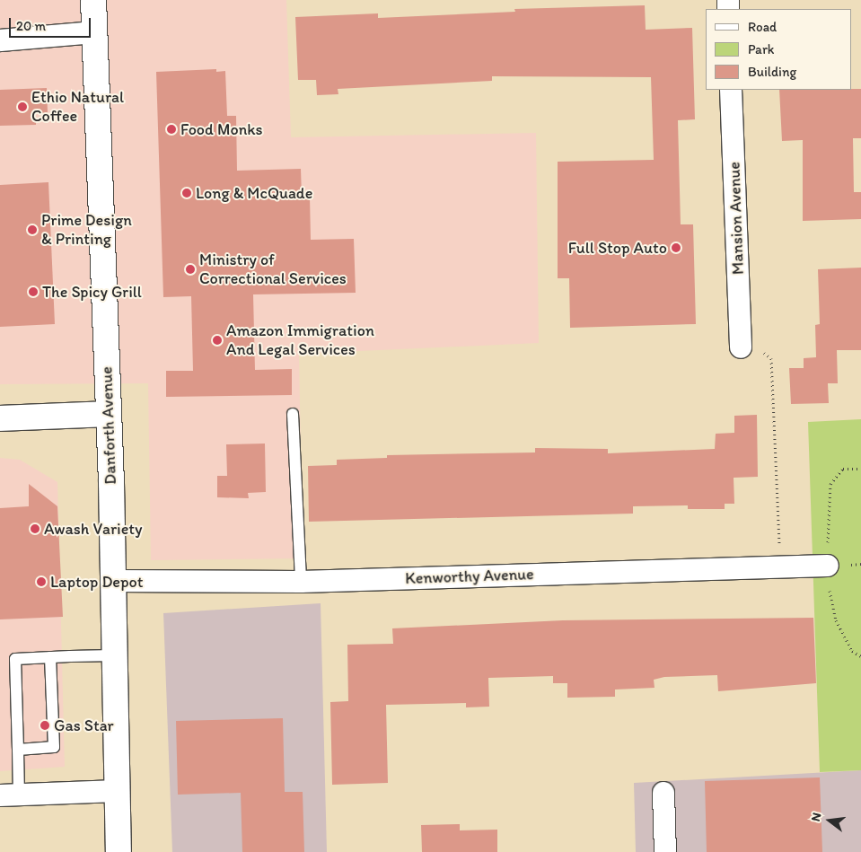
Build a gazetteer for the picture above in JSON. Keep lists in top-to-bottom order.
{
  "streets": {
    "main road": ["Danforth Avenue"],
    "street": ["Mansion Avenue", "Kenworthy Avenue"]
  },
  "crossings": [
    ["Danforth Avenue", "Kenworthy Avenue"]
  ],
  "places": [
    "Ethio Natural Coffee",
    "Food Monks",
    "Long & McQuade",
    "Prime Design & Printing",
    "Full Stop Auto",
    "Ministry of Correctional Services",
    "The Spicy Grill",
    "Amazon Immigration And Legal Services",
    "Awash Variety",
    "Laptop Depot",
    "Gas Star"
  ],
  "legend": ["Road", "Park", "Building"],
  "scale_bar": "20 m",
  "north": "left"
}
